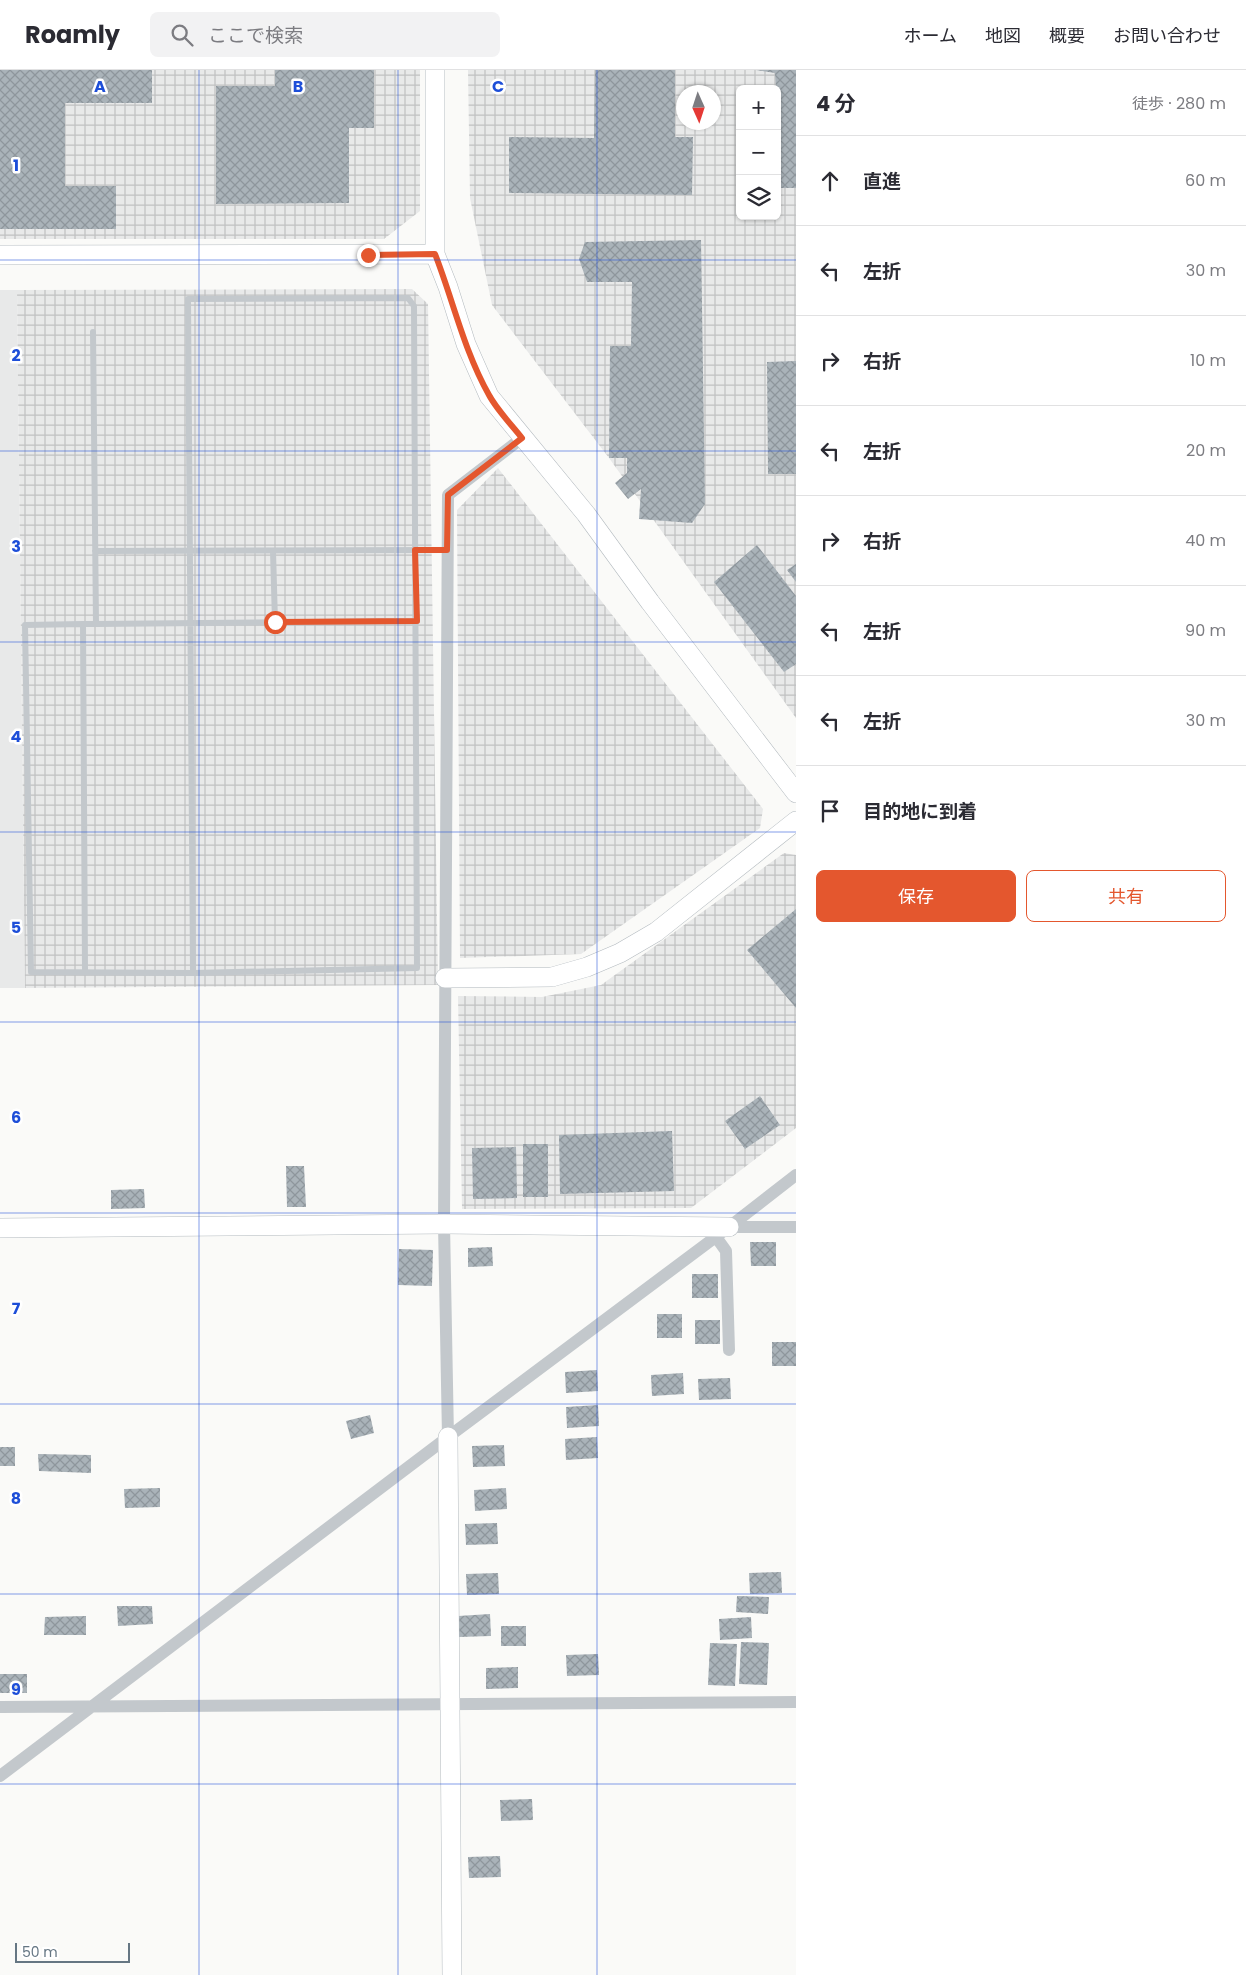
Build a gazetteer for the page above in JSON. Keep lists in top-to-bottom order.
{
  "scale_bar": "50 m",
  "north": "bottom",
  "page": {
    "header": "Roamly",
    "search": "ここで検索",
    "nav": [
      "ホーム",
      "地図",
      "概要",
      "お問い合わせ"
    ],
    "heading": ["4 分", "徒歩 · 280 m"],
    "map_buttons": ["+", "−"],
    "list": [
      ["直進", "60 m"],
      ["左折", "30 m"],
      ["右折", "10 m"],
      ["左折", "20 m"],
      ["右折", "40 m"],
      ["左折", "90 m"],
      ["左折", "30 m"],
      "目的地に到着"
    ],
    "buttons": ["保存", "共有"],
    "scale": "50 m"
  },
  "grid": {
    "columns": ["A", "B", "C"],
    "rows": [
      "1",
      "2",
      "3",
      "4",
      "5",
      "6",
      "7",
      "8",
      "9"
    ]
  }
}
